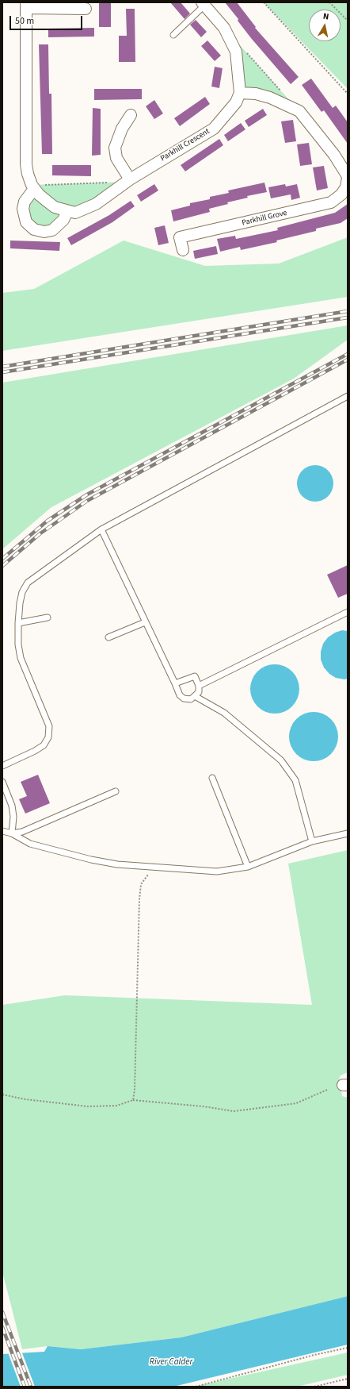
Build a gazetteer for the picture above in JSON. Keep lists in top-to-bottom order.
{
  "streets": {
    "street": ["Parkhill Crescent", "Parkhill Grove"]
  },
  "crossings": [
    ["Parkhill Crescent", "Parkhill Grove"]
  ],
  "water": ["River Calder"],
  "scale_bar": "50 m",
  "north": "top"
}
